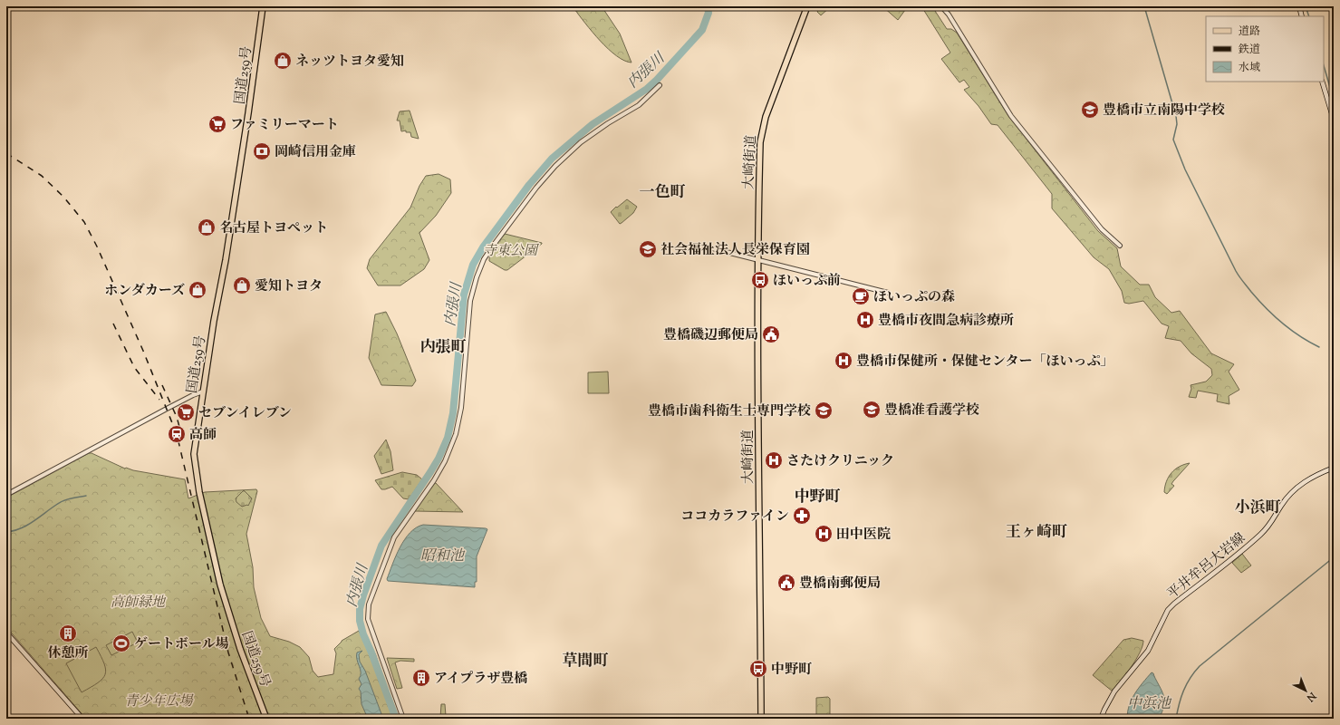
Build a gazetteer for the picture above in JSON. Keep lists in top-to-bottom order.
{
  "streets": {
    "main road": ["国道259号", "大崎街道", "平井牟呂大岩線"]
  },
  "districts": [
    "一色町",
    "内張町",
    "中野町",
    "小浜町",
    "王ヶ崎町",
    "草間町"
  ],
  "water": ["内張川", "昭和池", "中浜池"],
  "parks": ["寺東公園", "高師緑地", "青少年広場"],
  "places": {
    "shop": [
      "ネッツトヨタ愛知",
      "名古屋トヨペット",
      "愛知トヨタ",
      "ホンダカーズ"
    ],
    "school or university": [
      "豊橋市立南陽中学校",
      "社会福祉法人長栄保育園",
      "豊橋准看護学校",
      "豊橋市歯科衛生士専門学校"
    ],
    "supermarket": ["ファミリーマート", "セブンイレブン"],
    "bank": ["岡崎信用金庫"],
    "bus stop": ["ほいっぷ前", "中野町"],
    "cafe": ["ほいっぷの森"],
    "hospital": [
      "豊橋市夜間急病診療所",
      "豊橋市保健所・保健センター「ほいっぷ」",
      "さたけクリニック",
      "田中医院"
    ],
    "public building": ["豊橋磯辺郵便局", "豊橋南郵便局"],
    "station": ["高師"],
    "pharmacy": ["ココカラファイン"],
    "building": ["休憩所", "アイプラザ豊橋"],
    "sports": ["ゲートボール場"]
  },
  "legend": ["道路", "鉄道", "水域"],
  "north": "bottom right"
}
